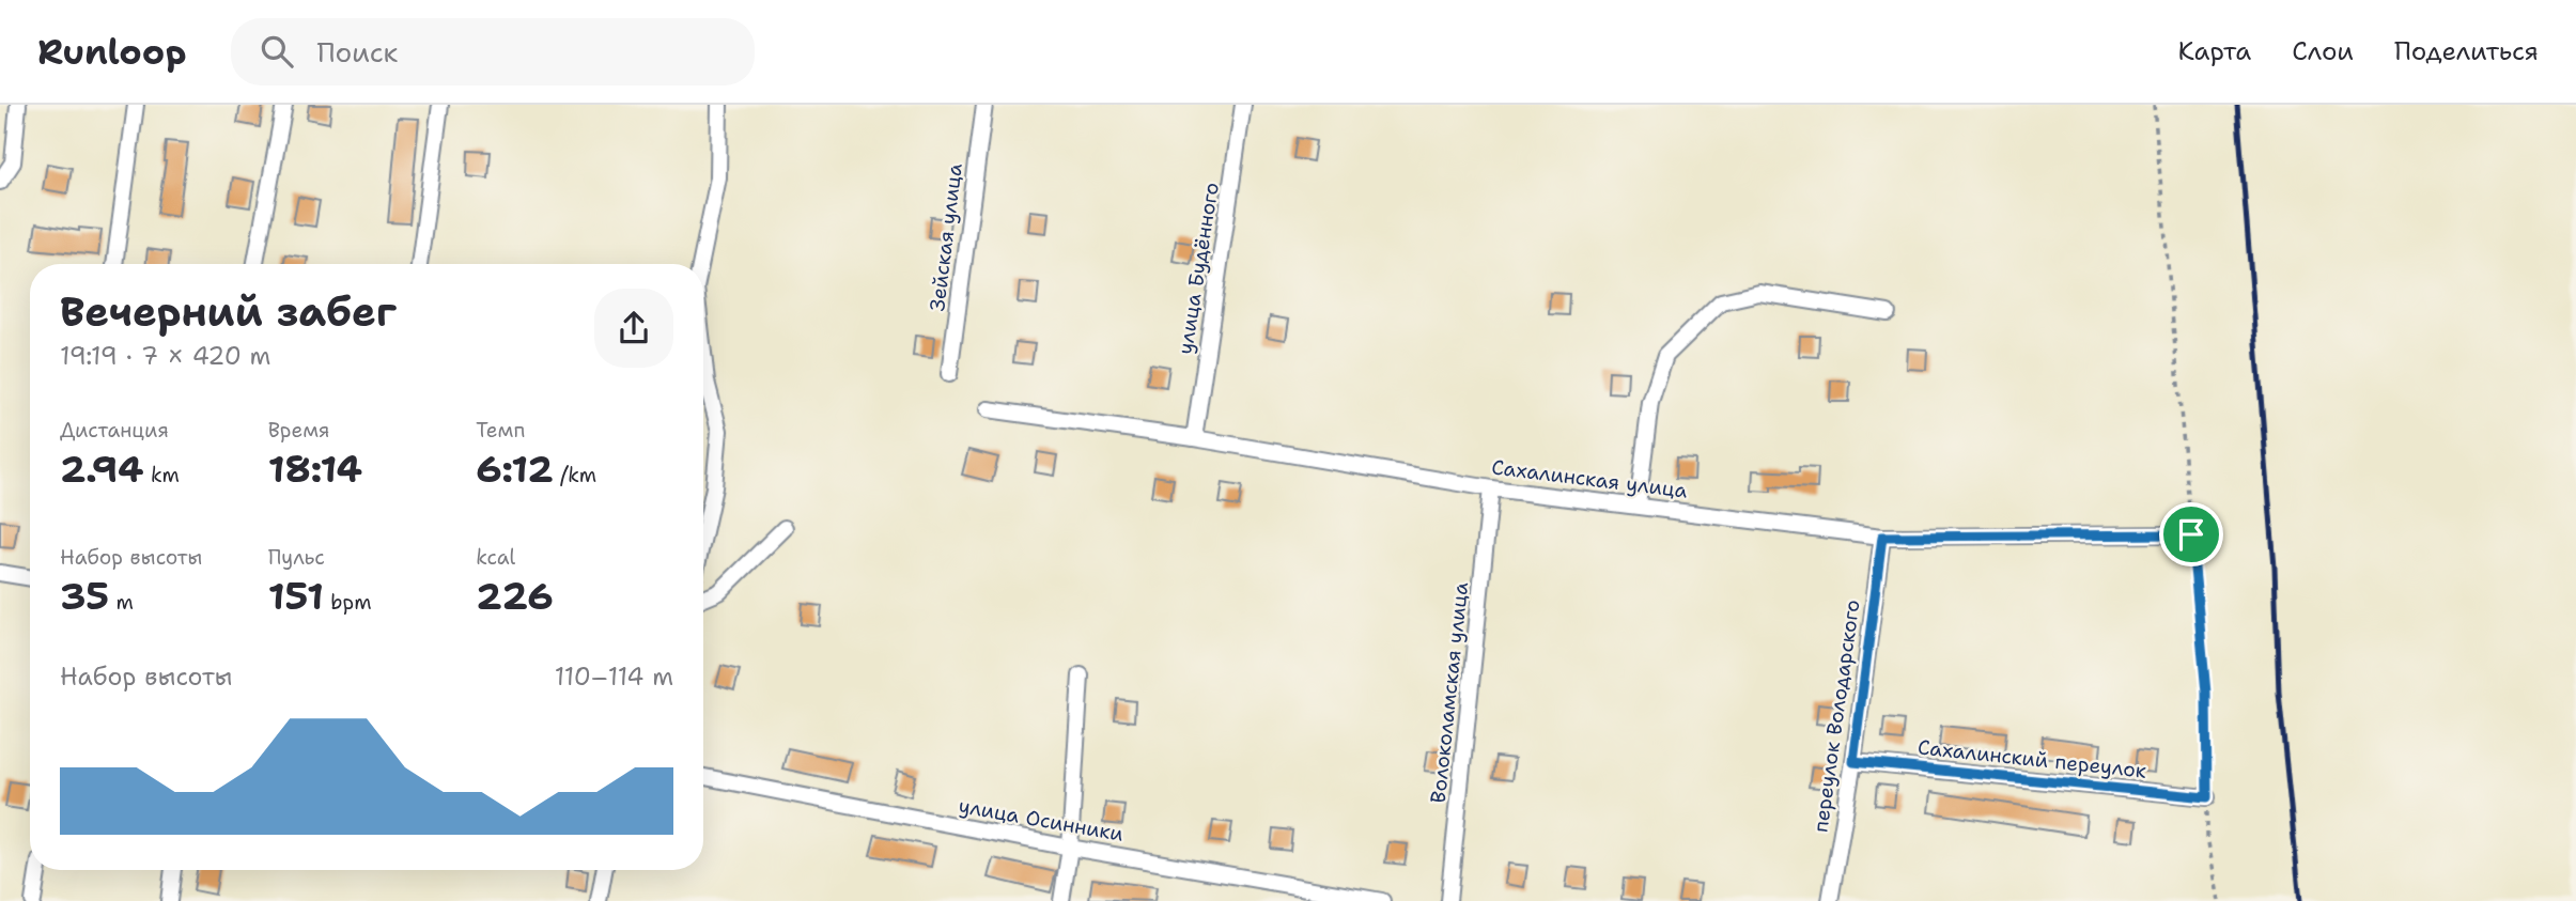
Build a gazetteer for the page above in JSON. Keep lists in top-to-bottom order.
{
  "streets": {
    "street": [
      "Зейская улица",
      "улица Будённого",
      "Сахалинская улица",
      "Волоколамская улица",
      "переулок Володарского",
      "Сахалинский переулок",
      "улица Осинники"
    ]
  },
  "crossings": [
    ["улица Будённого", "Сахалинская улица"],
    ["Сахалинская улица", "Волоколамская улица"],
    ["Сахалинская улица", "переулок Володарского"],
    ["переулок Володарского", "Сахалинский переулок"]
  ],
  "page": {
    "header": "Runloop",
    "search": "Поиск",
    "nav": ["Карта", "Слои", "Поделиться"],
    "heading": ["Вечерний забег", "19:19 · 7 × 420 m"],
    "stats": [
      ["Дистанция", "2.94 km"],
      ["Время", "18:14"],
      ["Темп", "6:12 /km"],
      ["Набор высоты", "35 m"],
      ["Пульс", "151 bpm"],
      ["kcal", "226"]
    ],
    "chart": ["Набор высоты", "110–114 m"]
  }
}
